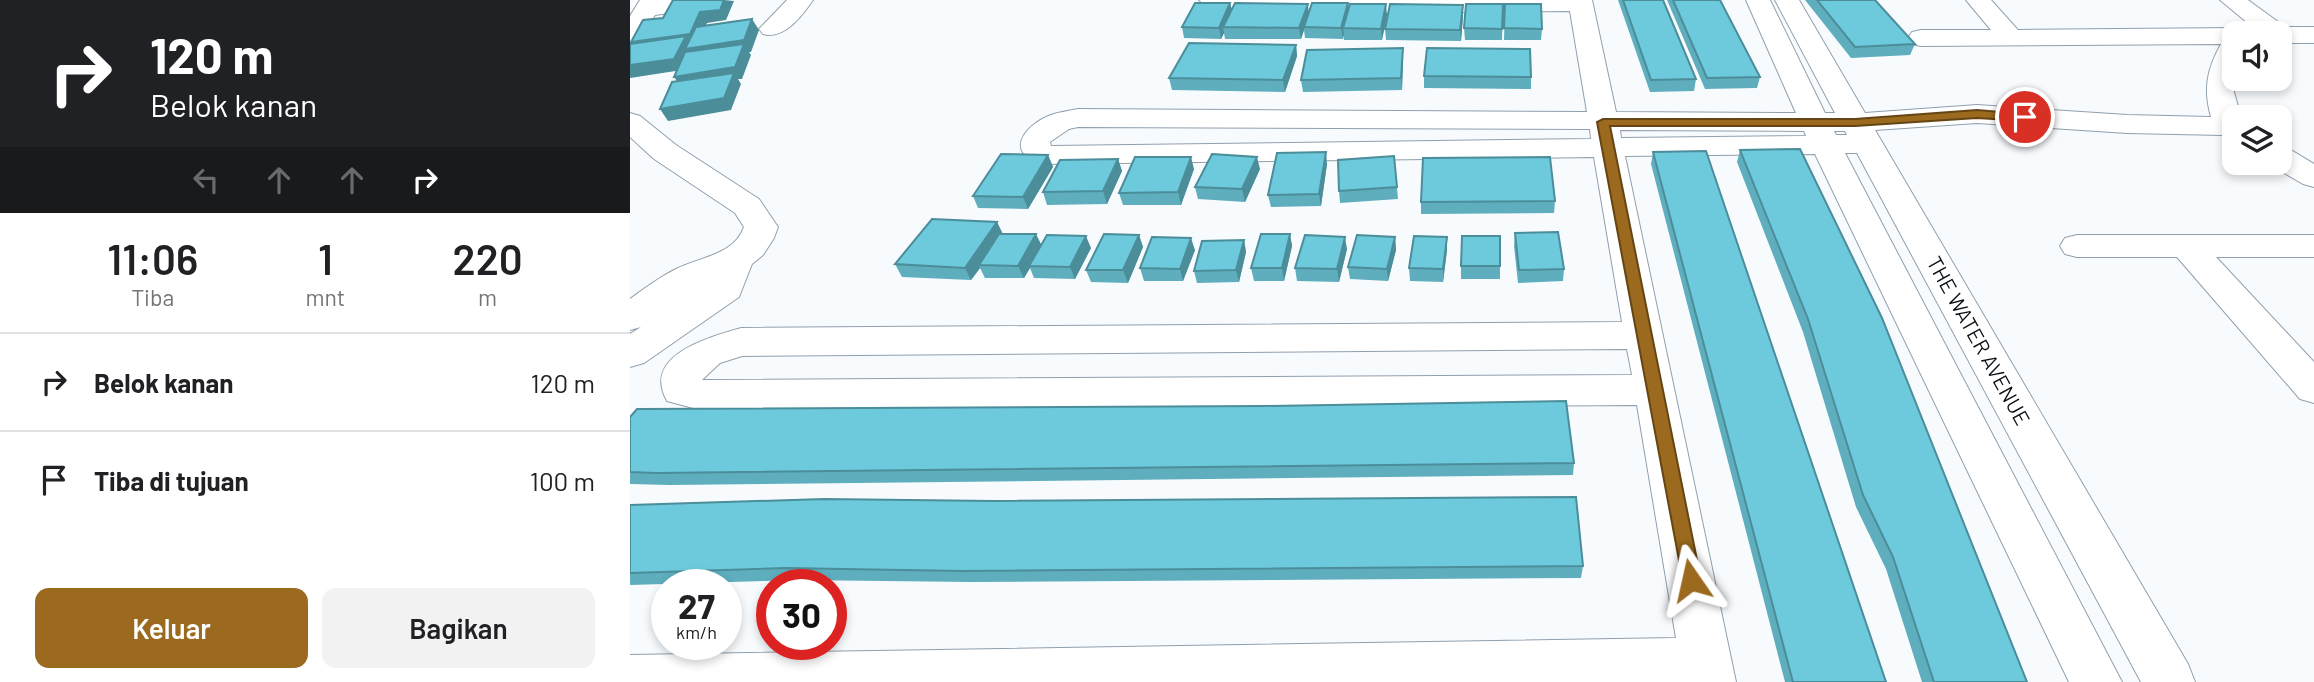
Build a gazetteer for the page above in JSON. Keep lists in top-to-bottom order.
{
  "streets": {
    "street": ["THE WATER AVENUE"]
  },
  "page": {
    "turn": ["120 m", "Belok kanan"],
    "eta": [
      "11:06",
      "Tiba",
      "1",
      "mnt",
      "220",
      "m"
    ],
    "list": [
      {
        "name": "Belok kanan",
        "value": "120 m"
      },
      {
        "name": "Tiba di tujuan",
        "value": "100 m"
      }
    ],
    "speed": "27 km/h",
    "limit": "30",
    "buttons": ["Keluar", "Bagikan"]
  }
}
